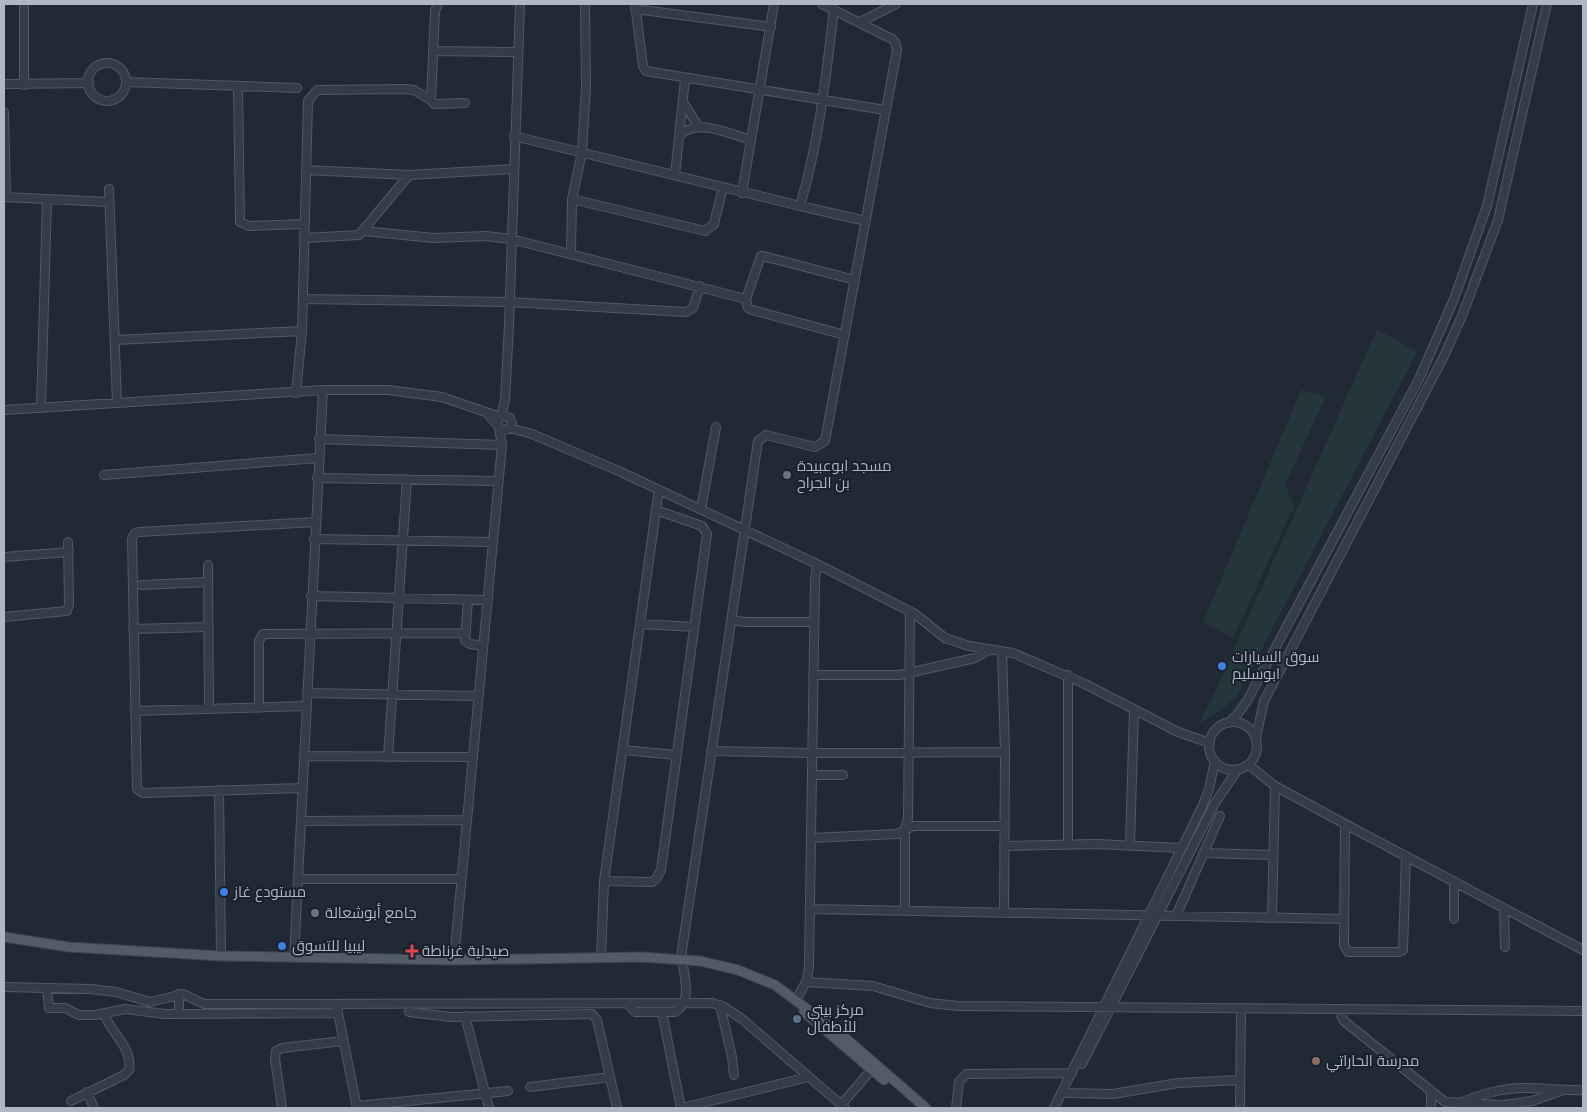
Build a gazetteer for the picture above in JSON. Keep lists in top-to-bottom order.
{
  "places": {
    "other": [
      "مسجد ابوعبيدة بن الجراح",
      "سوق السيارات ابوسليم",
      "مستودع غاز",
      "جامع أبوشعالة",
      "ليبيا للتسوق",
      "مركز بيتي للأطفال",
      "مدرسة الحاراتي"
    ],
    "health": ["صيدلية غرناطة"]
  }
}
